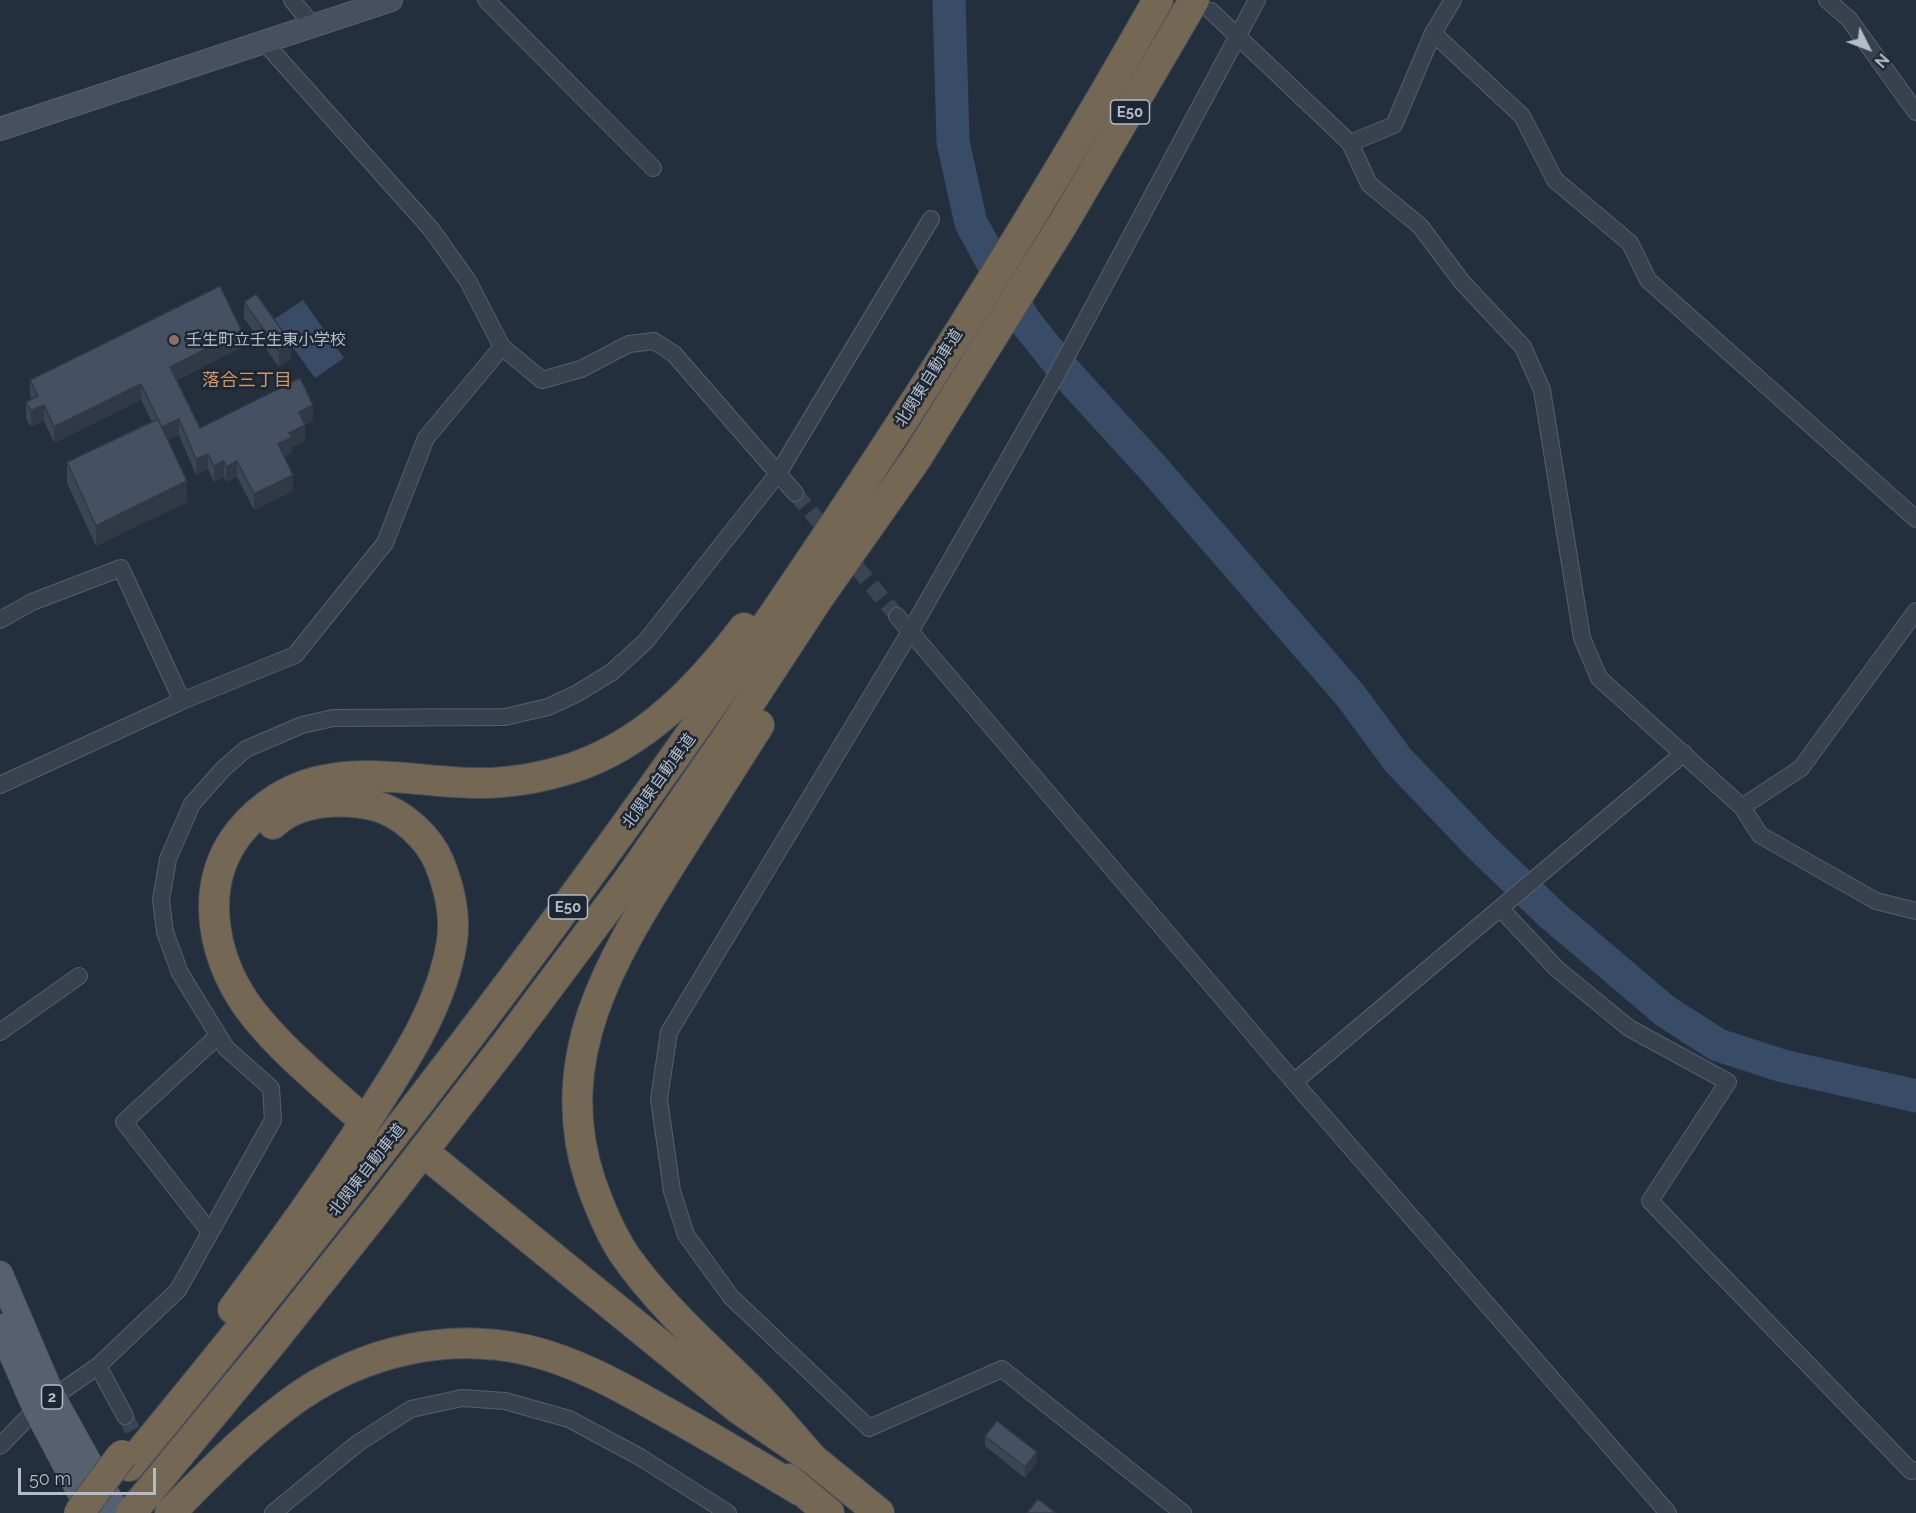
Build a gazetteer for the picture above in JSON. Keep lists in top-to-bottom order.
{
  "streets": {
    "highway": ["E50", "北関東自動車道"],
    "main road": ["2"]
  },
  "crossings": [
    ["北関東自動車道", "2"]
  ],
  "districts": ["落合三丁目"],
  "places": ["壬生町立壬生東小学校"],
  "scale_bar": "50 m",
  "north": "bottom right"
}
